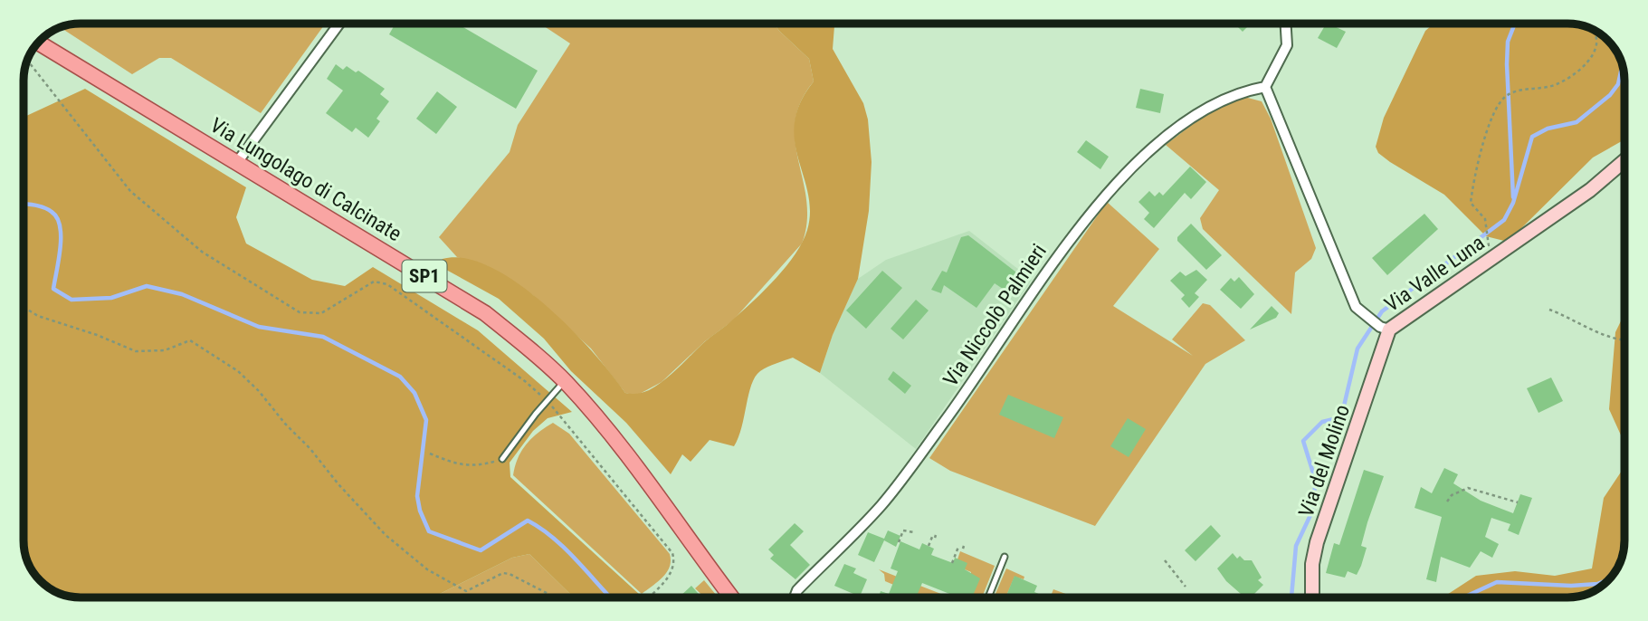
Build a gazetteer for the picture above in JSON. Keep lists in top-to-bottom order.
{
  "streets": {
    "main road": ["Via Lungolago di Calcinate", "SP1"],
    "street": ["Via Valle Luna", "Via Niccolò Palmieri", "Via del Molino"]
  },
  "crossings": [
    ["Via Valle Luna", "Via Niccolò Palmieri"],
    ["Via Valle Luna", "Via del Molino"]
  ]
}
